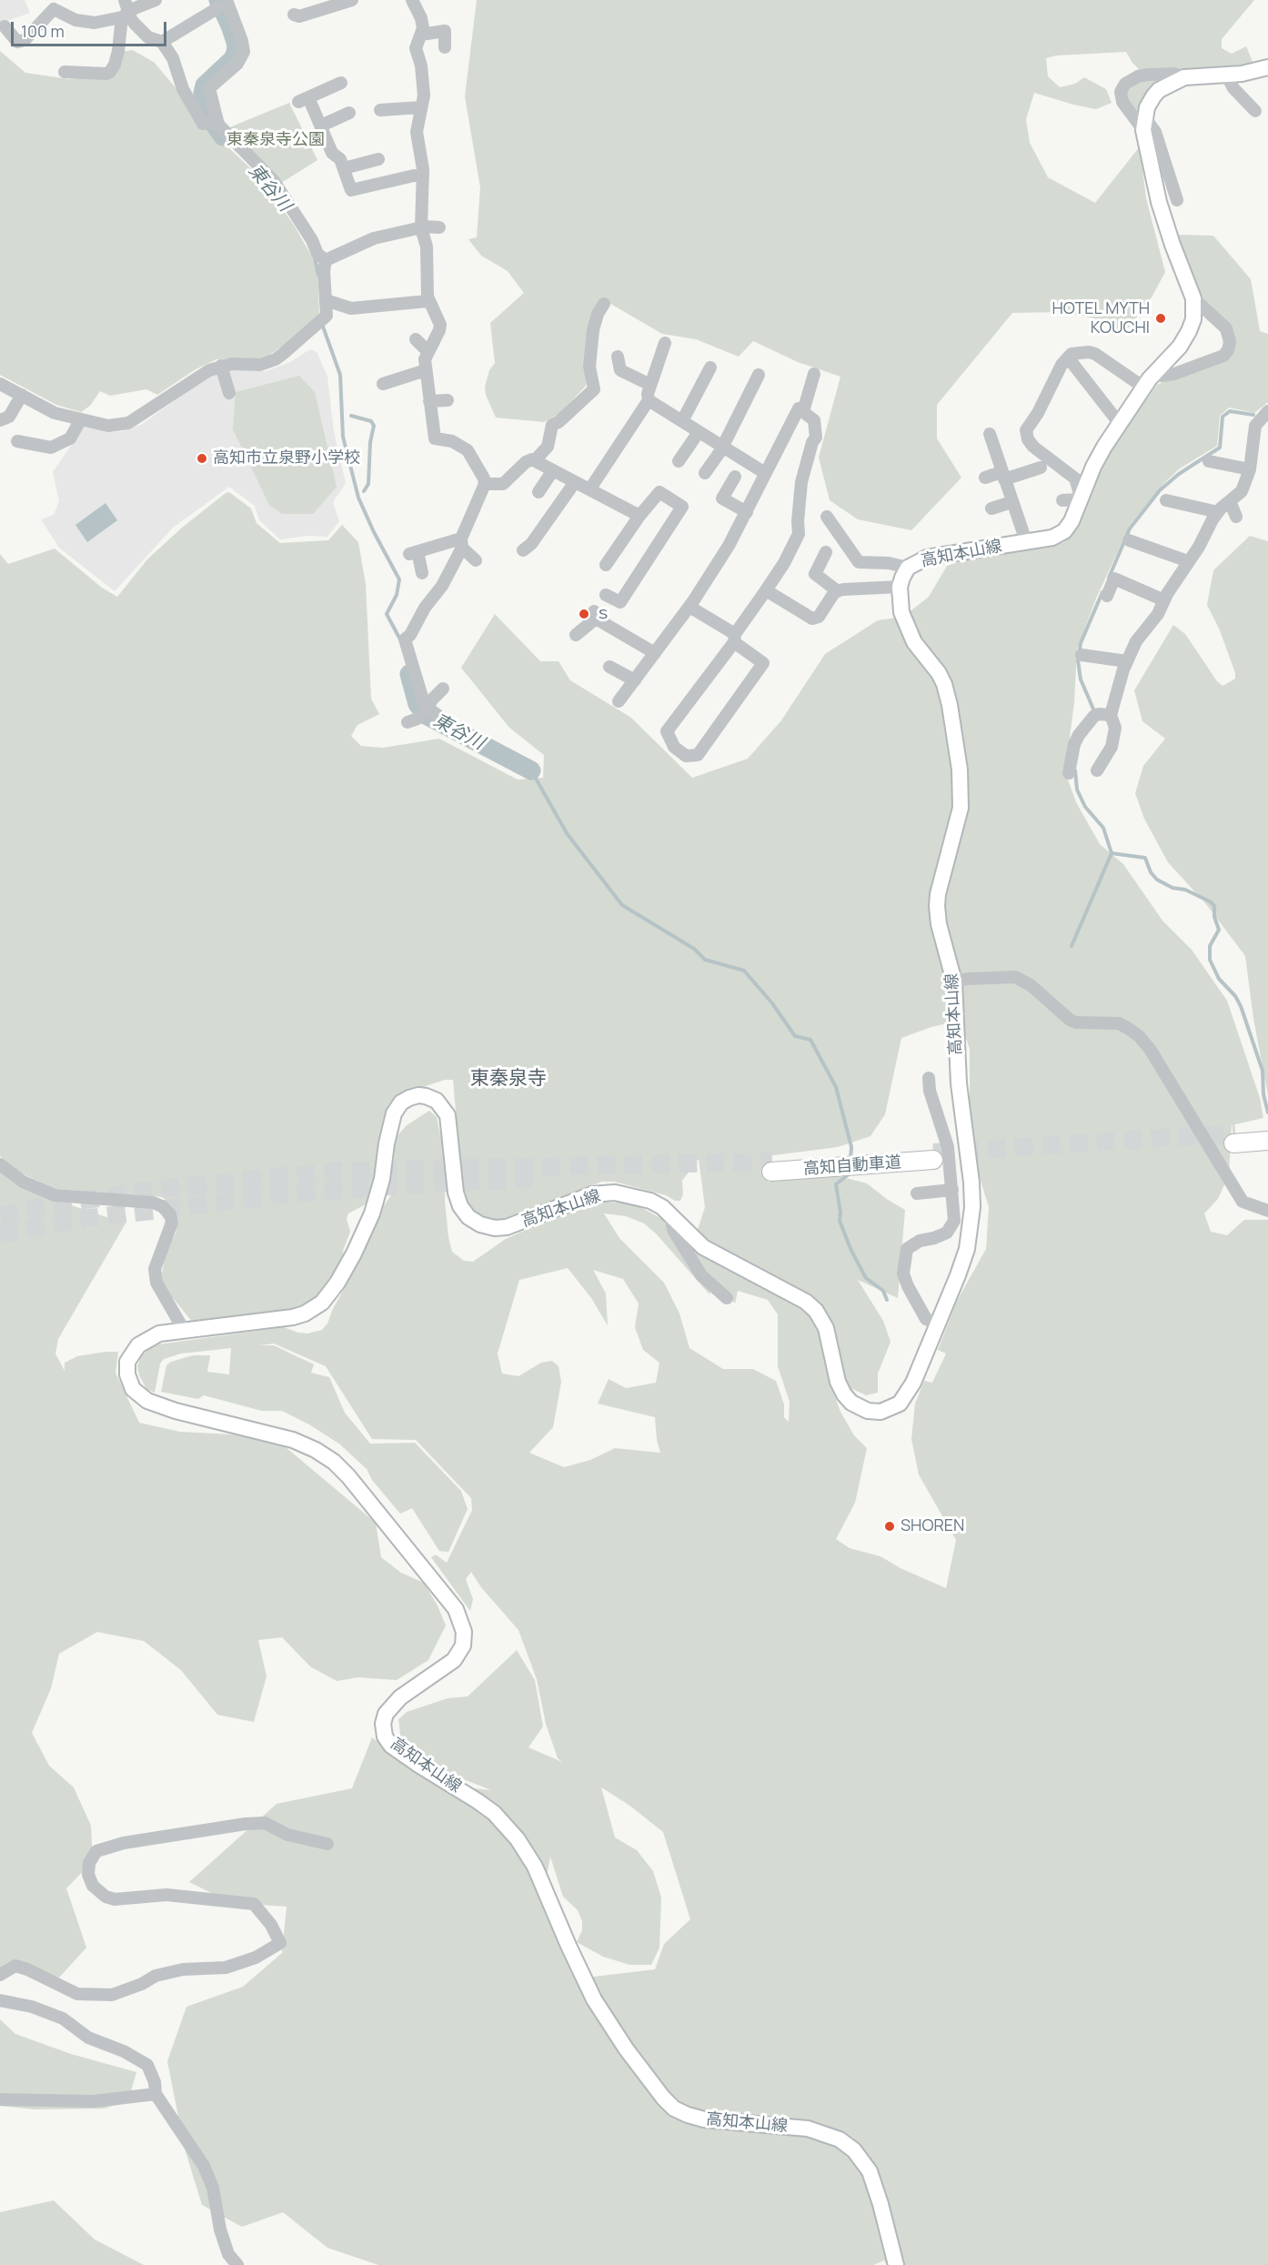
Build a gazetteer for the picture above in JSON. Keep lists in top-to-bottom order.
{
  "streets": {
    "highway": ["高知自動車道"],
    "main road": ["高知本山線"]
  },
  "districts": ["東秦泉寺"],
  "water": ["東谷川"],
  "parks": ["東秦泉寺公園"],
  "places": [
    "HOTEL MYTH KOUCHI",
    "高知市立泉野小学校",
    "ｓ",
    "SHOREN"
  ],
  "scale_bar": "100 m"
}
